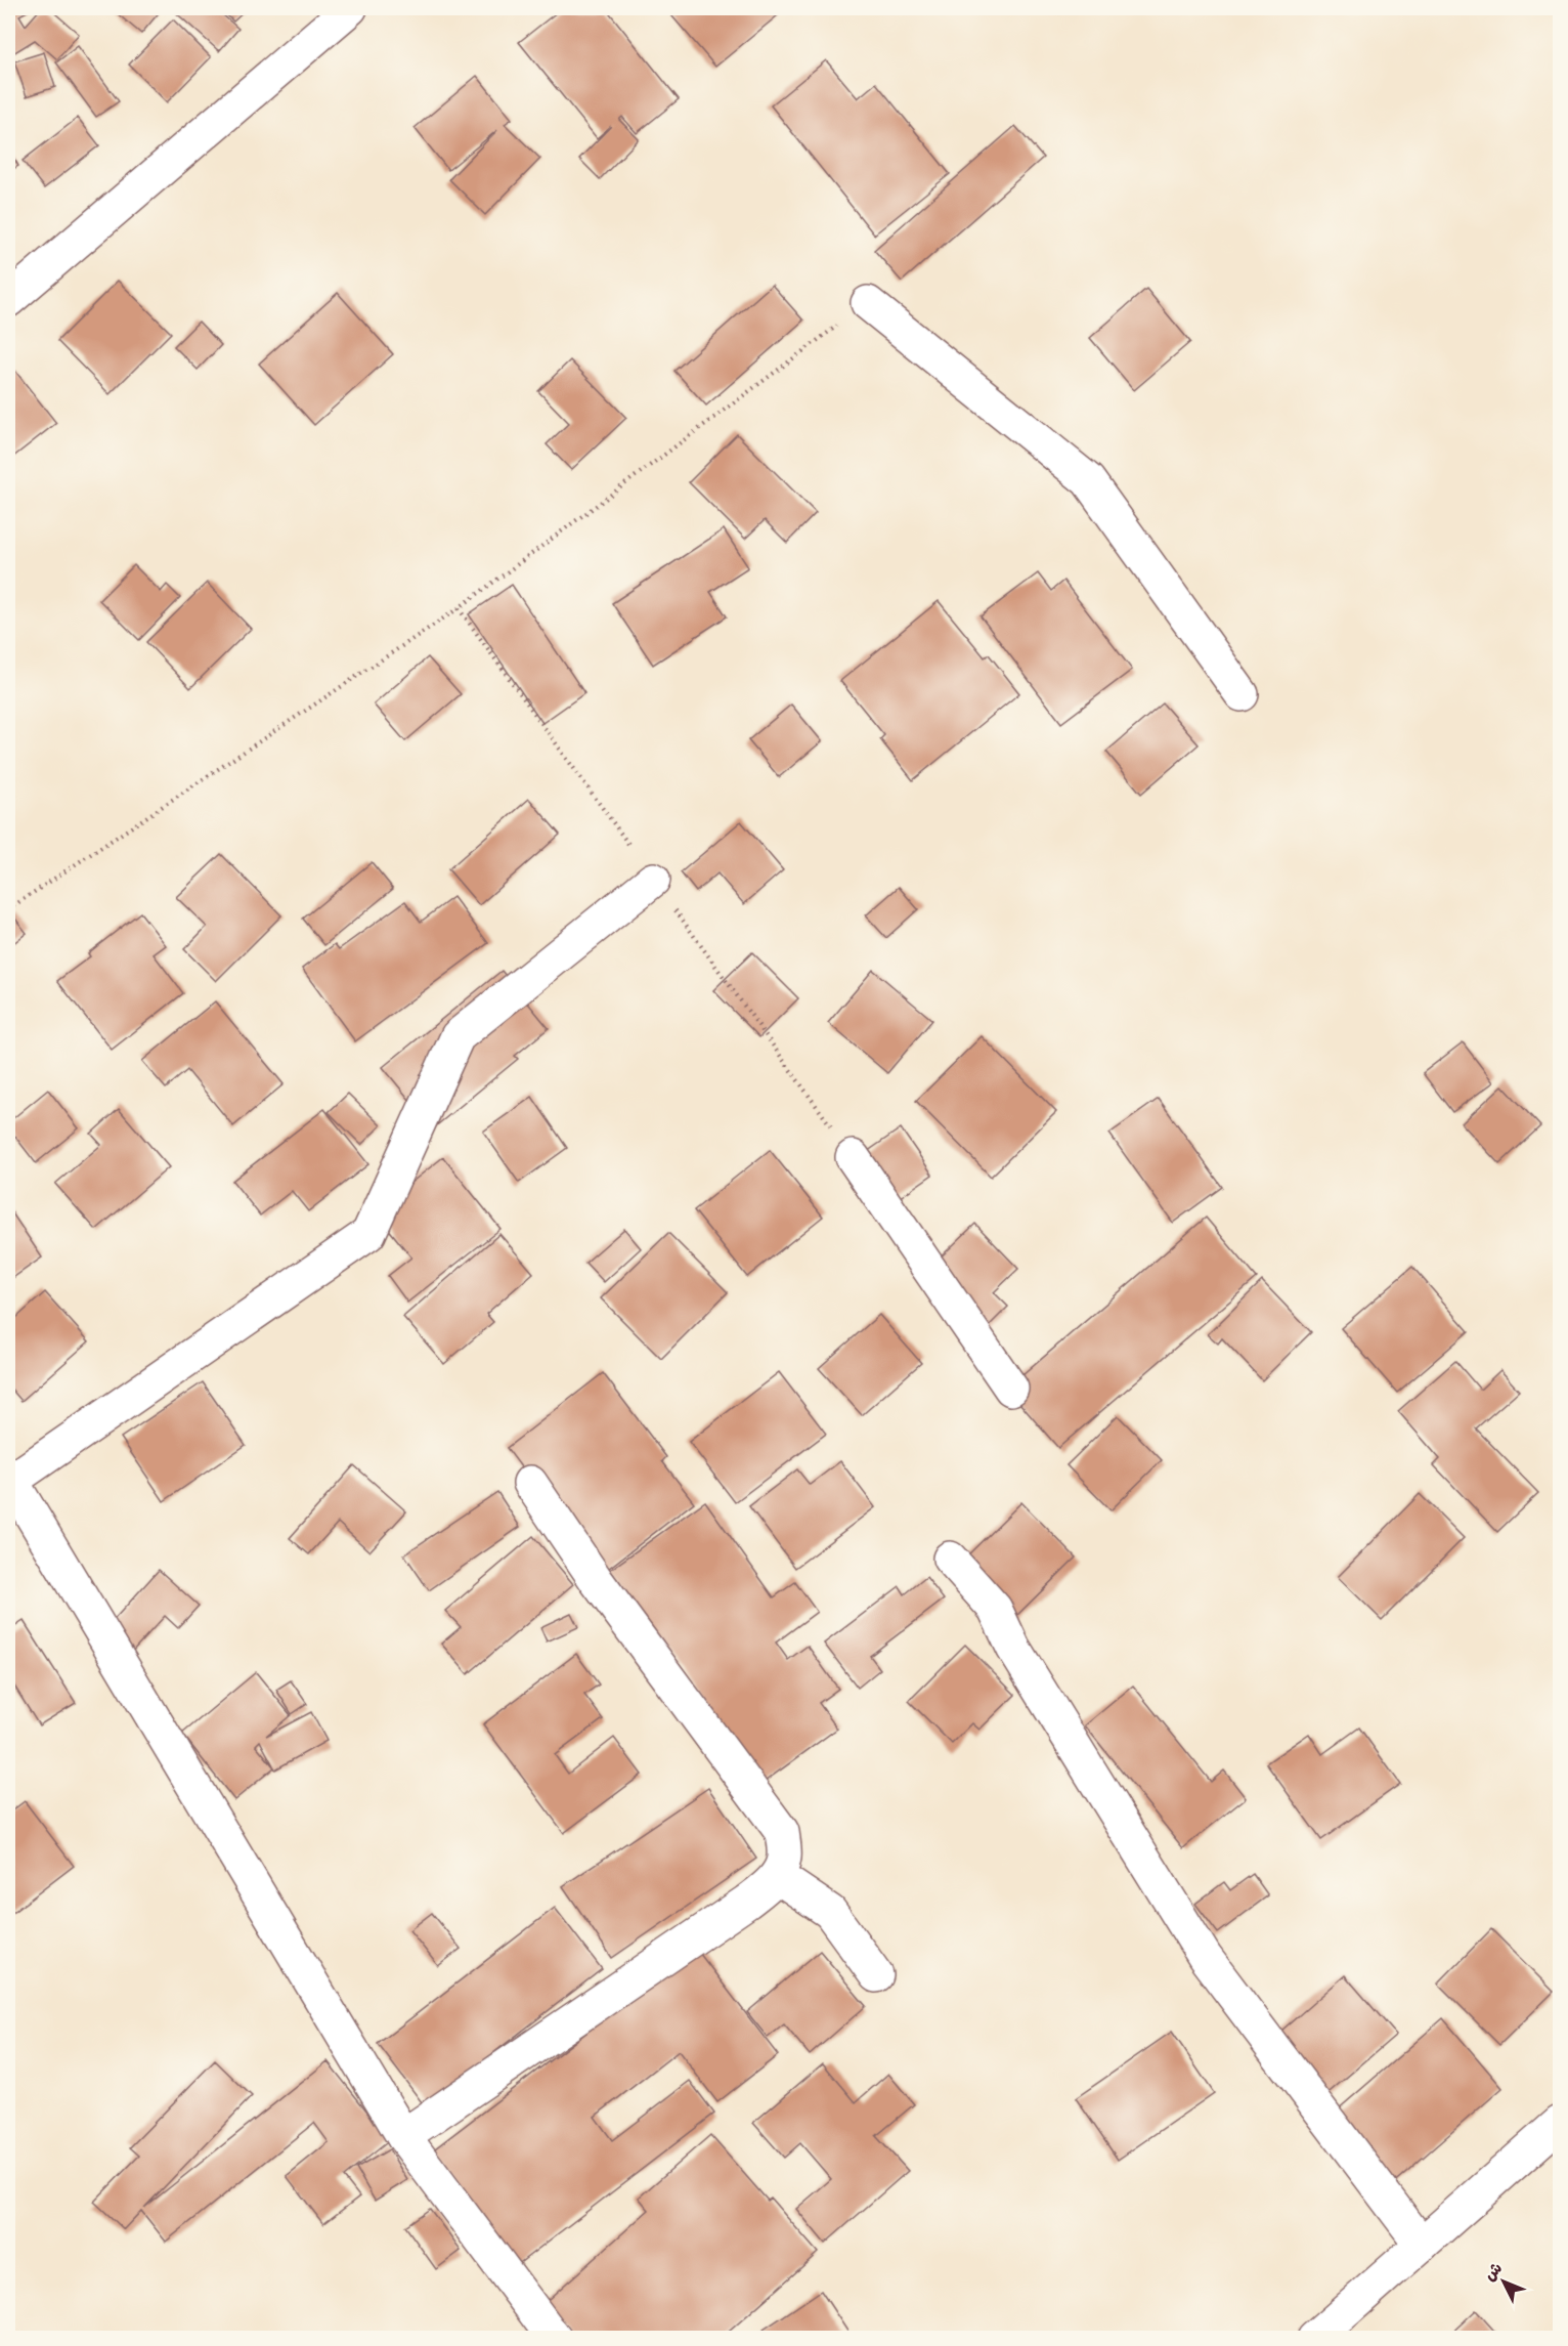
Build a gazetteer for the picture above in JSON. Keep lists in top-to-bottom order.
{
  "north": "top left"
}
